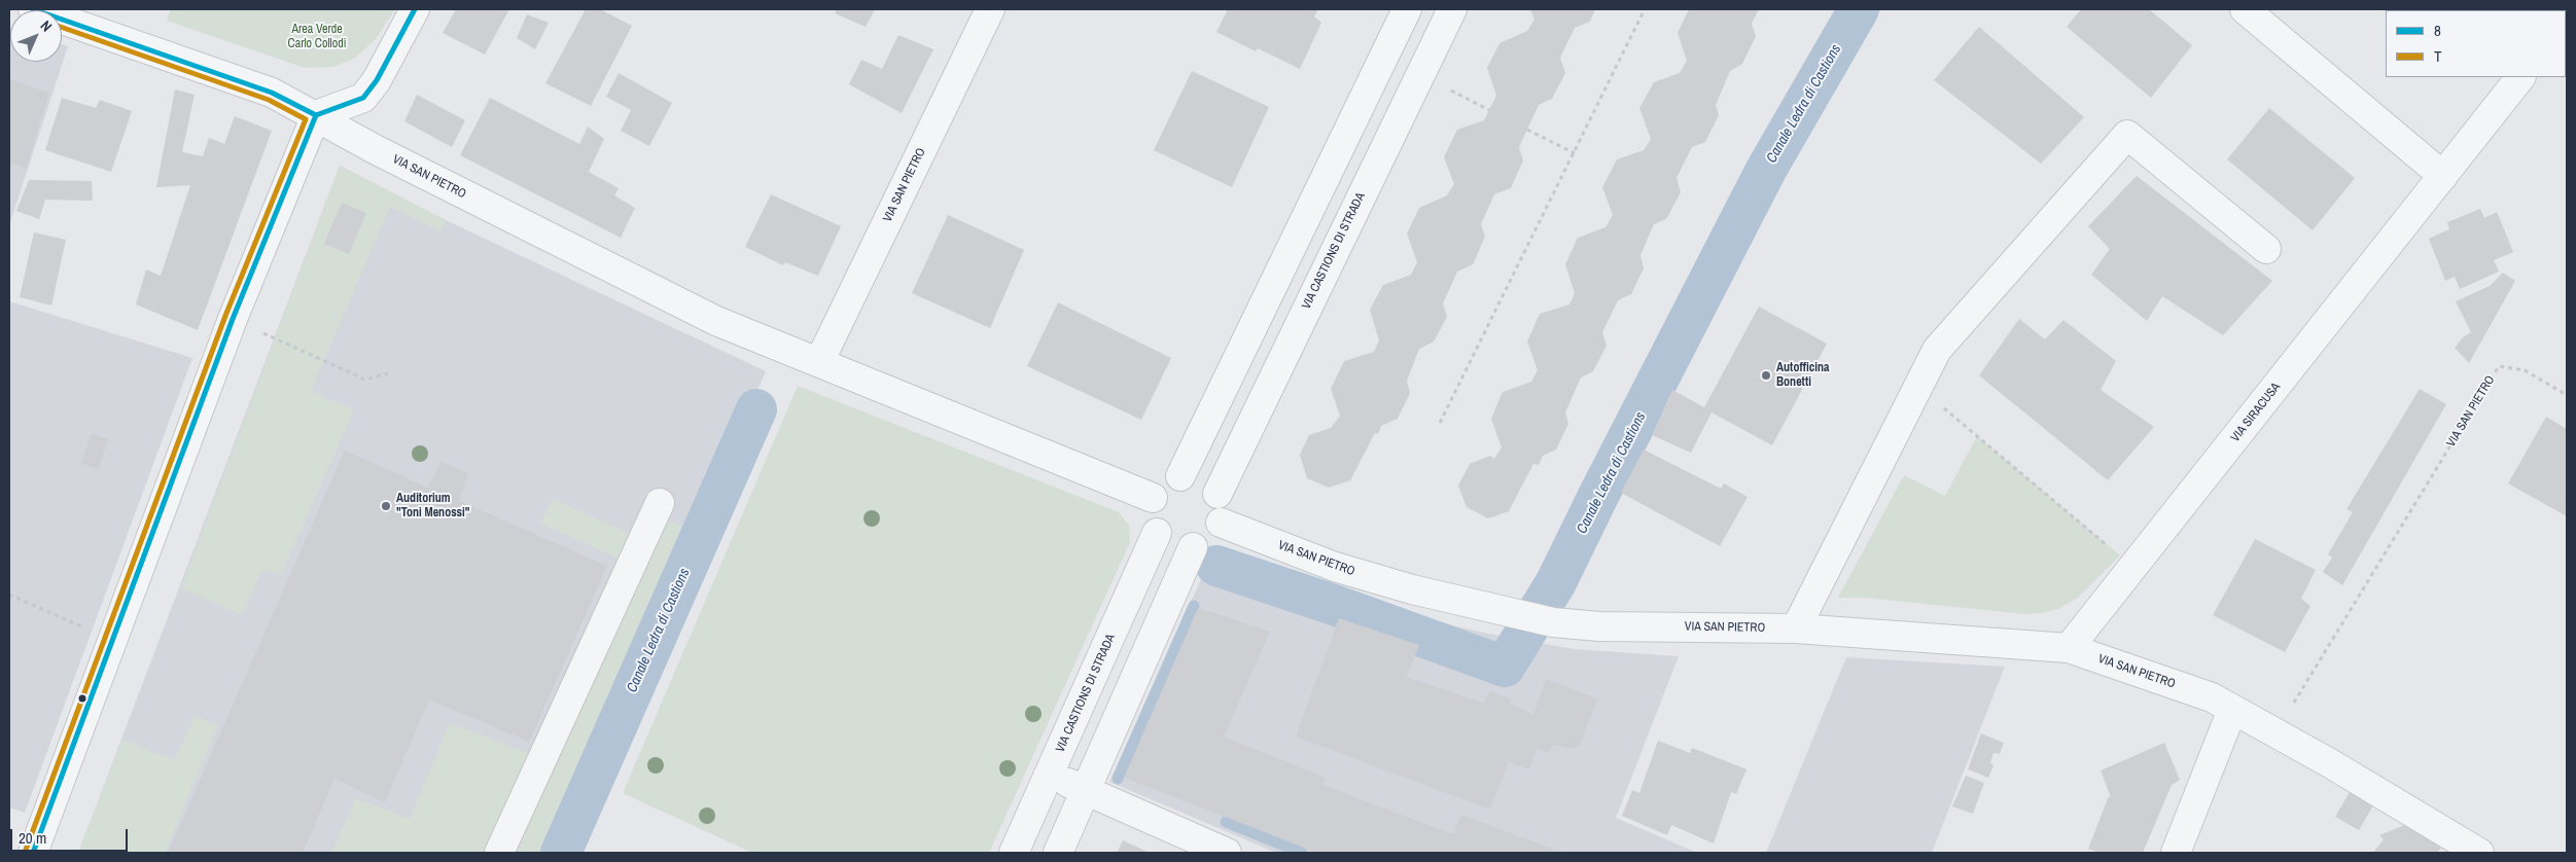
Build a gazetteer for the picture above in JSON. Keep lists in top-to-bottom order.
{
  "streets": {
    "street": ["VIA SAN PIETRO", "VIA CASTIONS DI STRADA", "VIA SIRACUSA"]
  },
  "crossings": [
    ["VIA SAN PIETRO", "VIA CASTIONS DI STRADA"],
    ["VIA SAN PIETRO", "VIA SIRACUSA"]
  ],
  "water": ["Canale Ledra di Castions"],
  "parks": ["Area Verde Carlo Collodi"],
  "places": ["Autofficina Bonetti", "Auditorium \"Toni Menossi\""],
  "lines": ["transit line 8", "transit line T"],
  "legend": ["8", "T"],
  "scale_bar": "20 m",
  "north": "top right"
}
